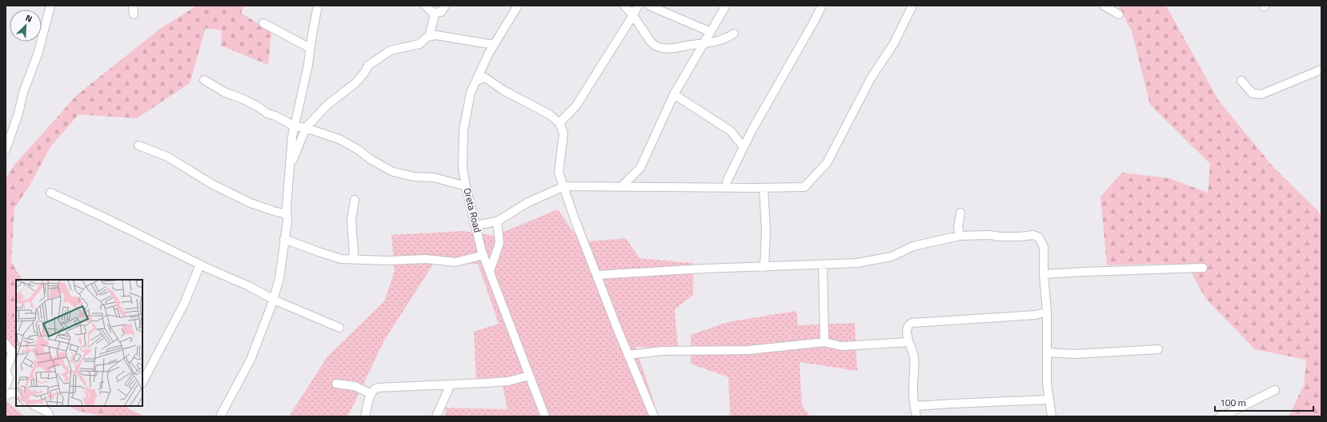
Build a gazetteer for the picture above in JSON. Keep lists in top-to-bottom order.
{
  "streets": {
    "street": ["Oreta Road"]
  },
  "scale_bar": "100 m",
  "north": "top right"
}
